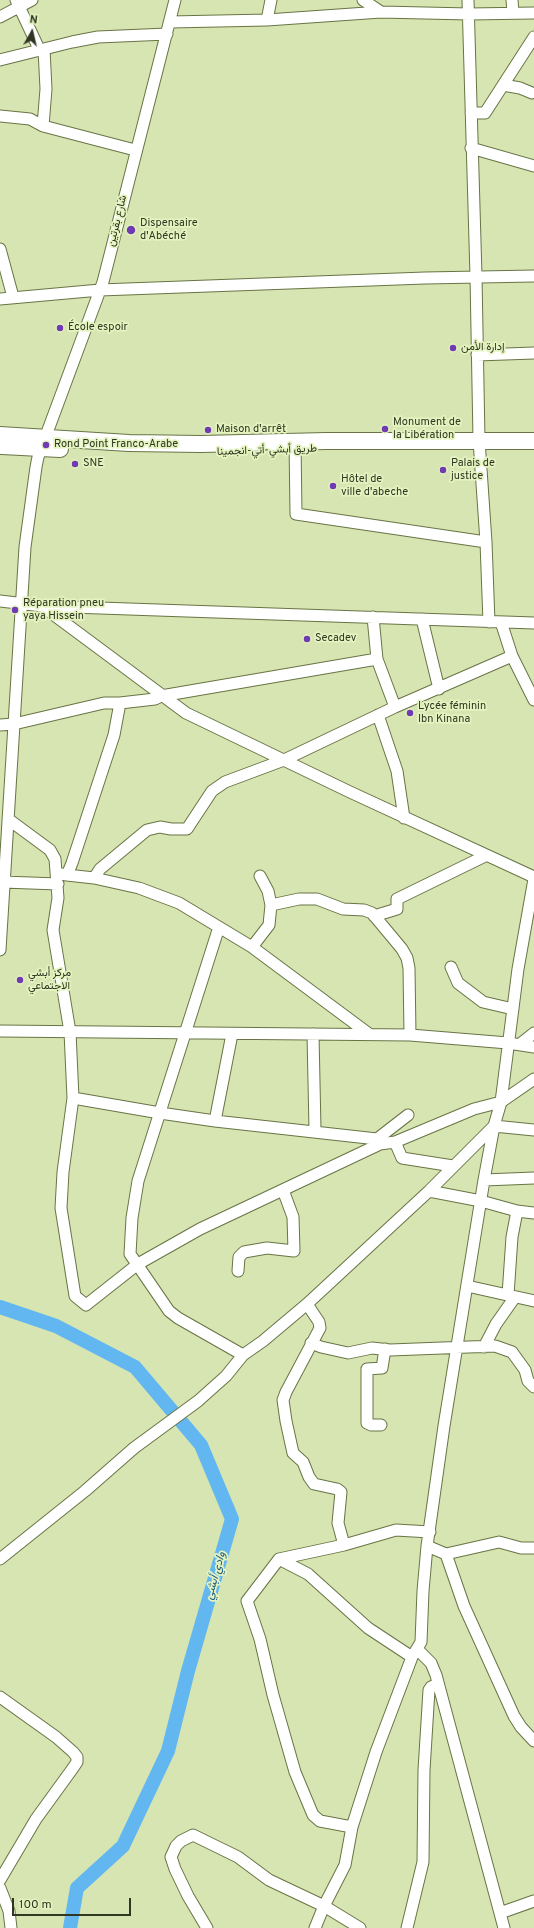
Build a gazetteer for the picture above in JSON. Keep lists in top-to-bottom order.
{
  "streets": {
    "street": ["شارع بقرتين"]
  },
  "water": ["وادي أبشي"],
  "places": [
    "Dispensaire d'Abéché",
    "École espoir",
    "إدارة الأمن",
    "Monument de la Libération",
    "Maison d'arrêt",
    "Rond Point Franco-Arabe",
    "SNE",
    "Palais de justice",
    "Hôtel de ville d'abeche",
    "Réparation pneu yaya Hissein",
    "Secadev",
    "Lycée féminin Ibn Kinana",
    "مركز أبشي الاجتماعي"
  ],
  "scale_bar": "100 m",
  "north": "top"
}
